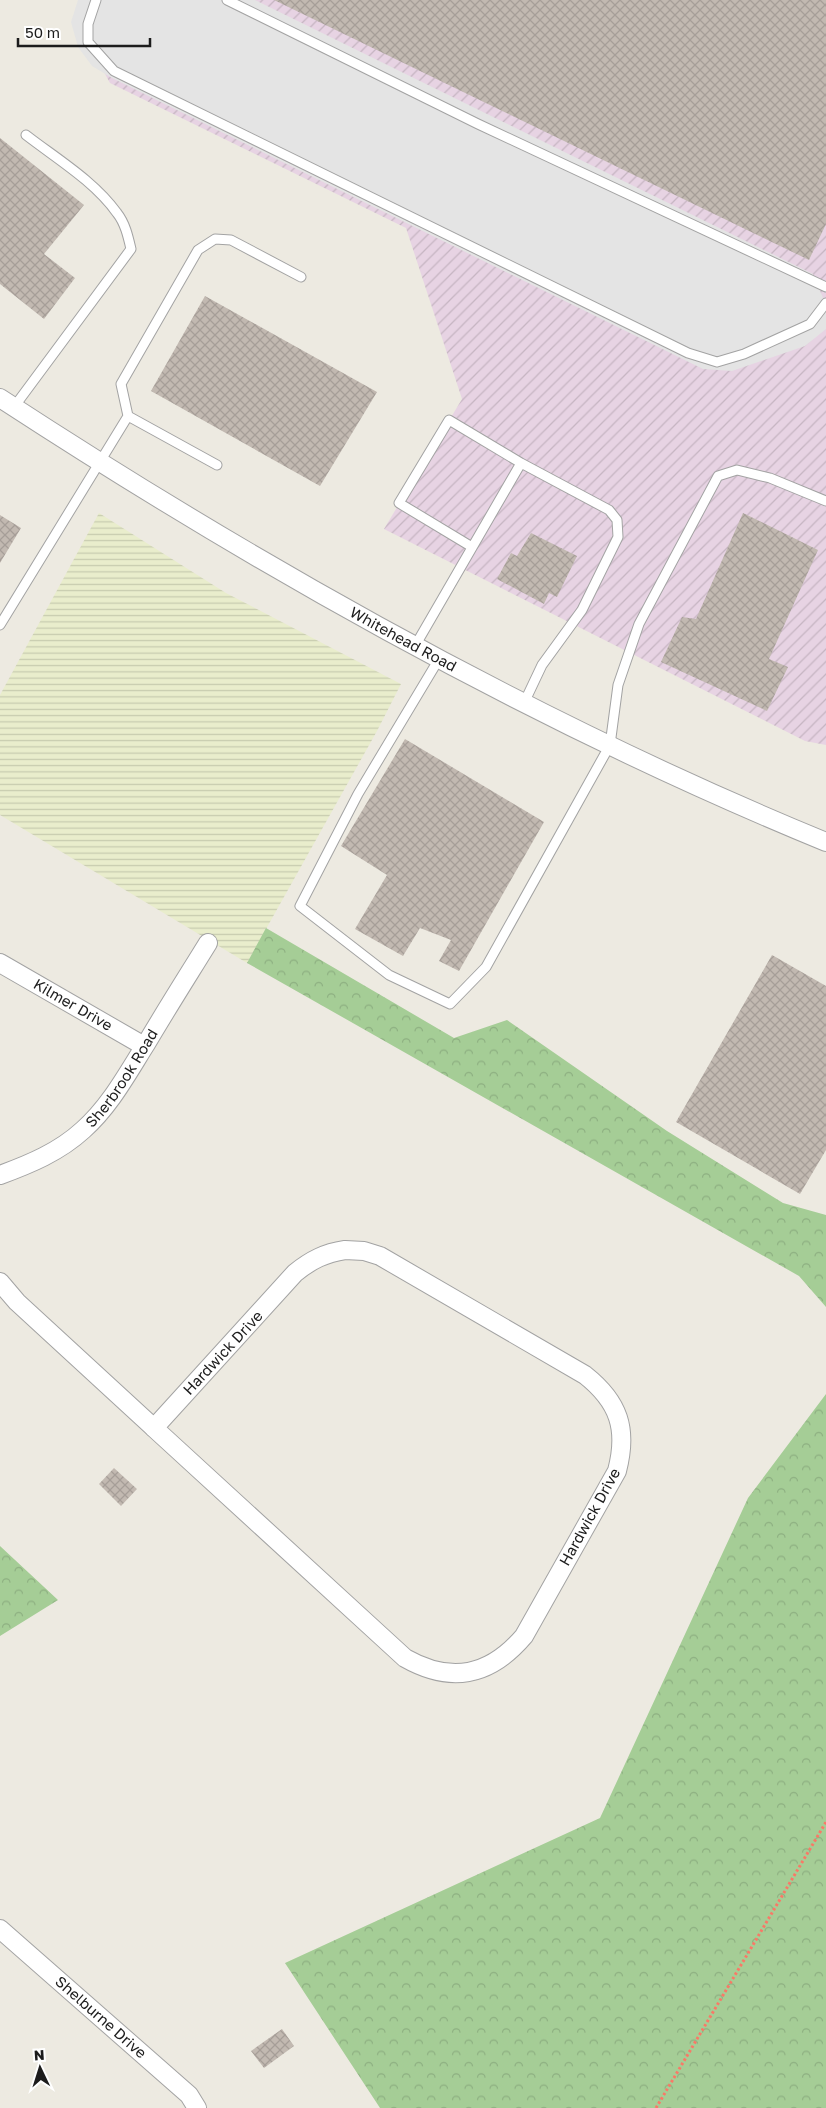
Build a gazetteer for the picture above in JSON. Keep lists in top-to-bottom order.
{
  "streets": {
    "street": [
      "Whitehead Road",
      "Kilmer Drive",
      "Sherbrook Road",
      "Hardwick Drive",
      "Shelburne Drive"
    ]
  },
  "crossings": [
    ["Kilmer Drive", "Sherbrook Road"]
  ],
  "scale_bar": "50 m",
  "north": "top"
}
